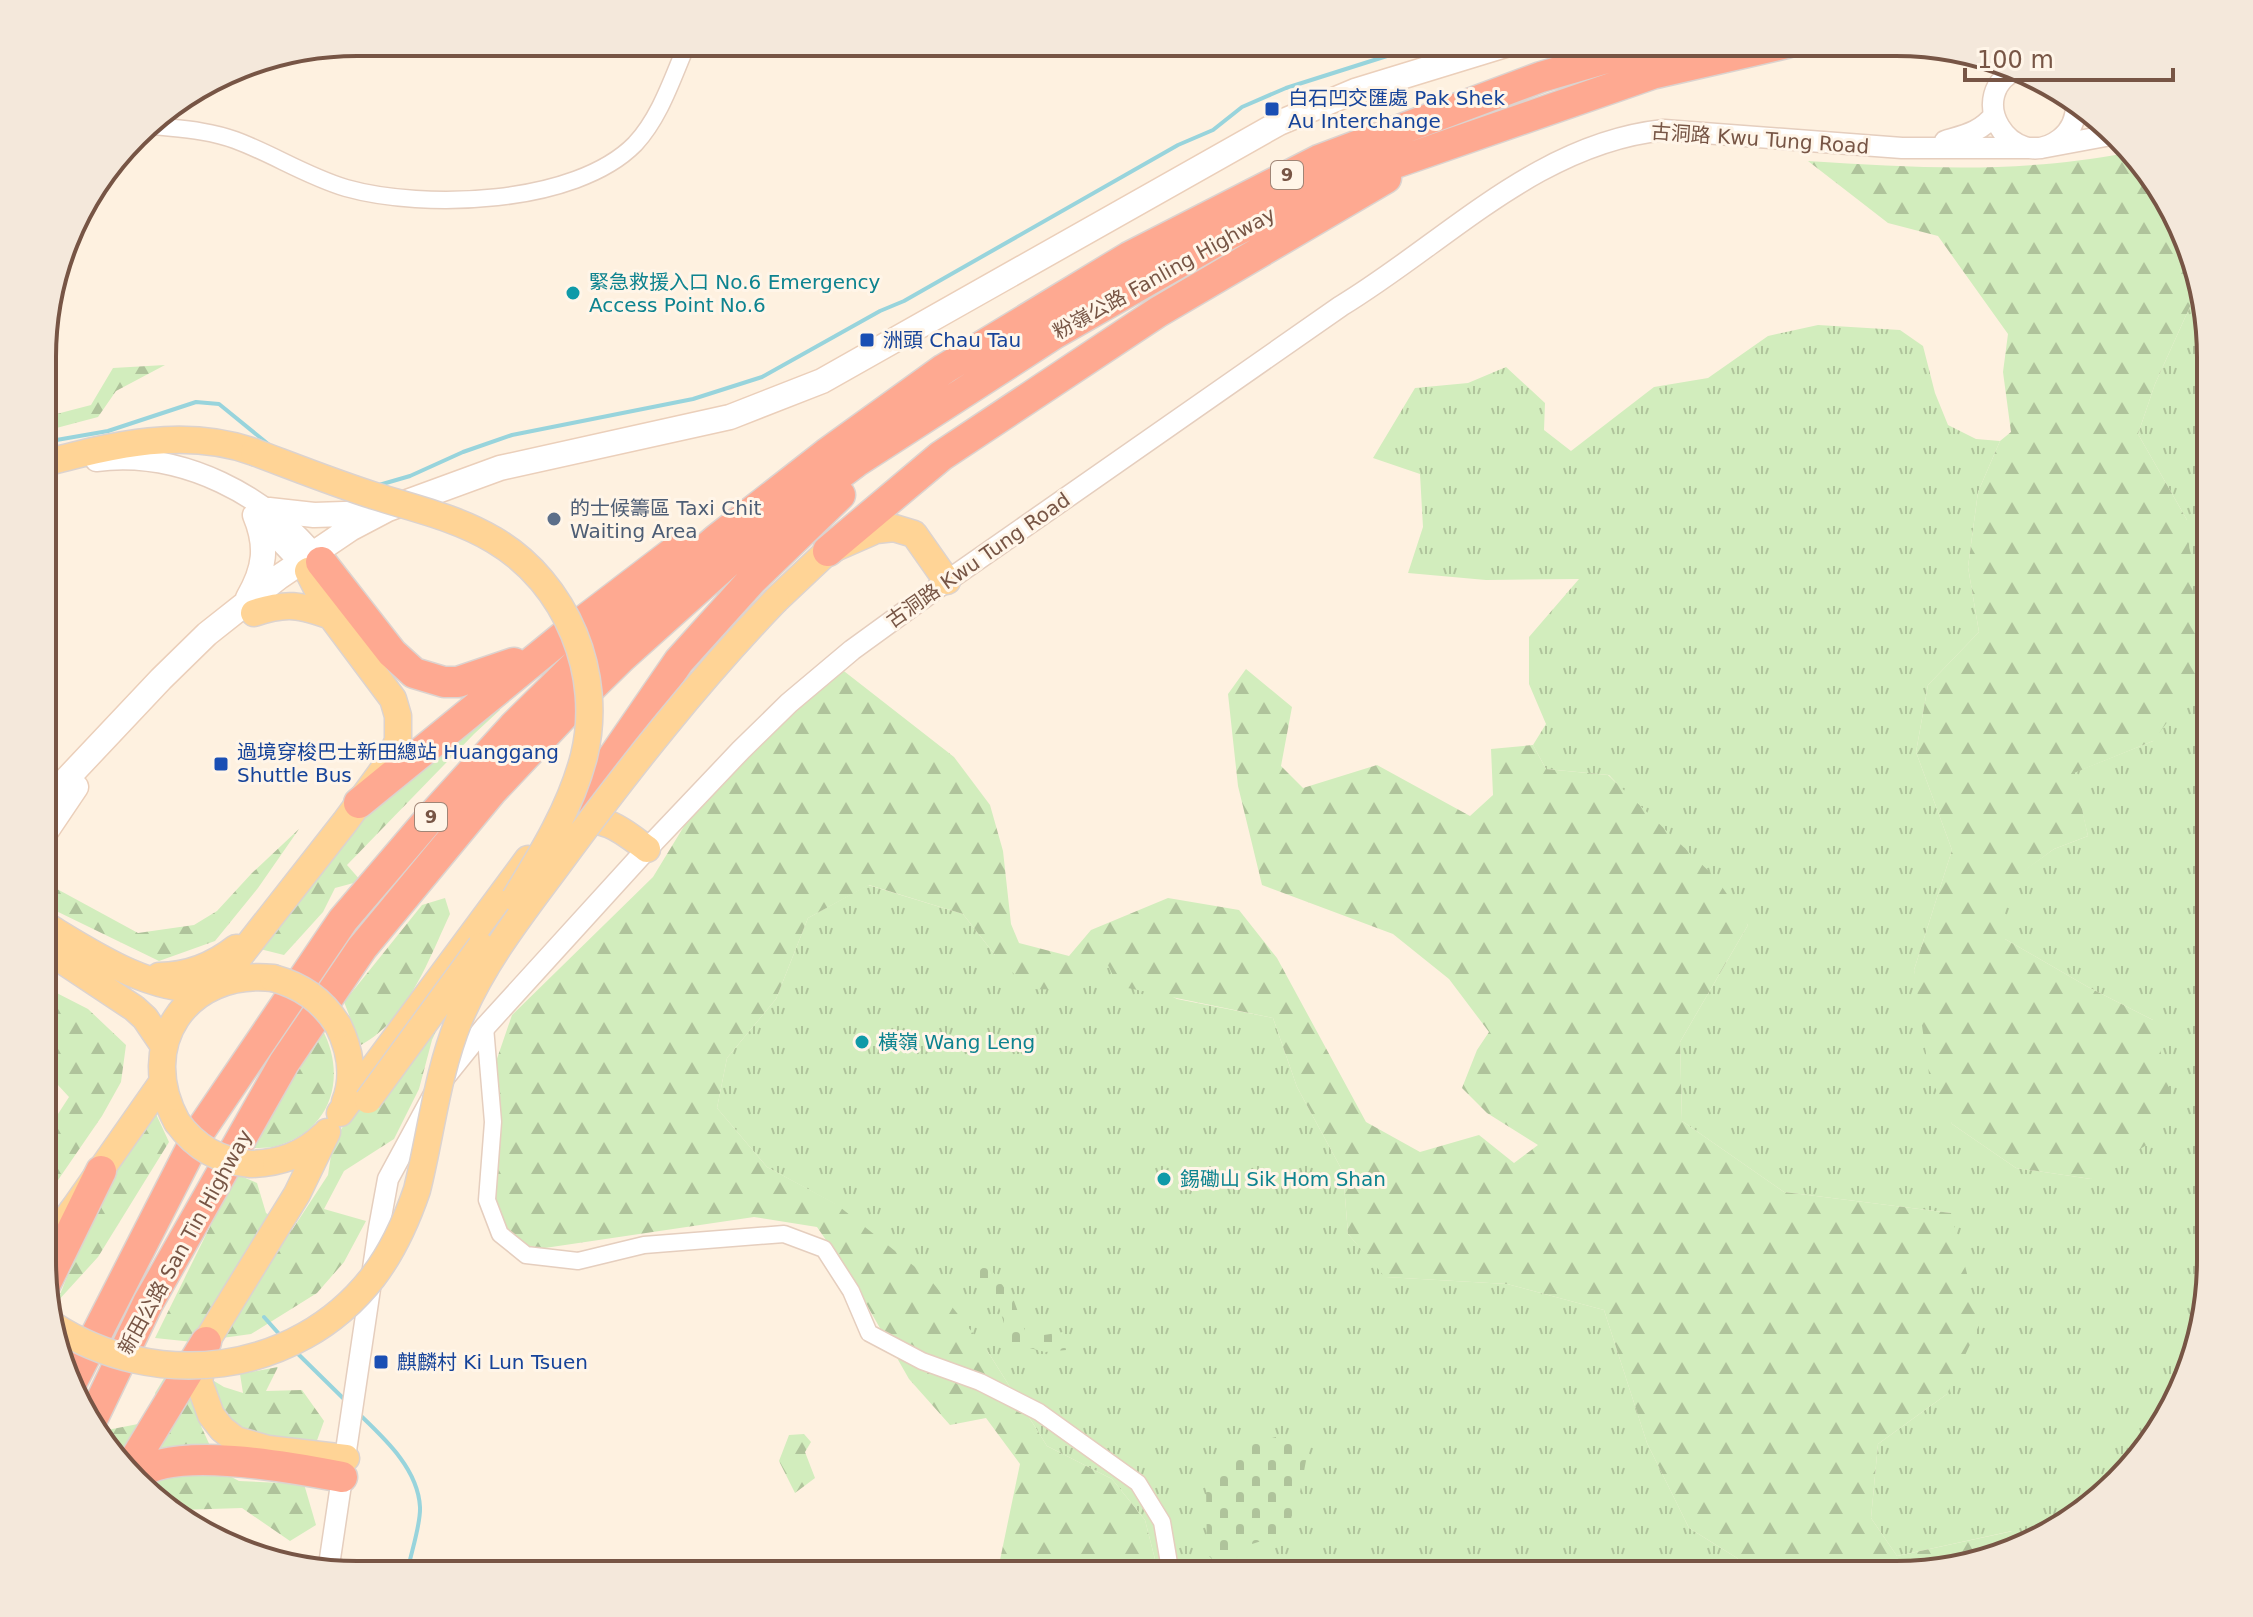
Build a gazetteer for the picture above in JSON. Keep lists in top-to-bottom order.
{
  "streets": {
    "highway": ["9", "粉嶺公路 Fanling Highway", "新田公路 San Tin Highway"],
    "street": ["古洞路 Kwu Tung Road"]
  },
  "crossings": [
    ["粉嶺公路 Fanling Highway", "新田公路 San Tin Highway"]
  ],
  "places": {
    "transit": [
      "白石凹交匯處 Pak Shek Au Interchange",
      "洲頭 Chau Tau",
      "過境穿梭巴士新田總站 Huanggang Shuttle Bus",
      "麒麟村 Ki Lun Tsuen"
    ],
    "other": [
      "緊急救援入口 No.6 Emergency Access Point No.6",
      "的士候籌區 Taxi Chit Waiting Area",
      "橫嶺 Wang Leng",
      "錫磡山 Sik Hom Shan"
    ]
  },
  "scale_bar": "100 m"
}
